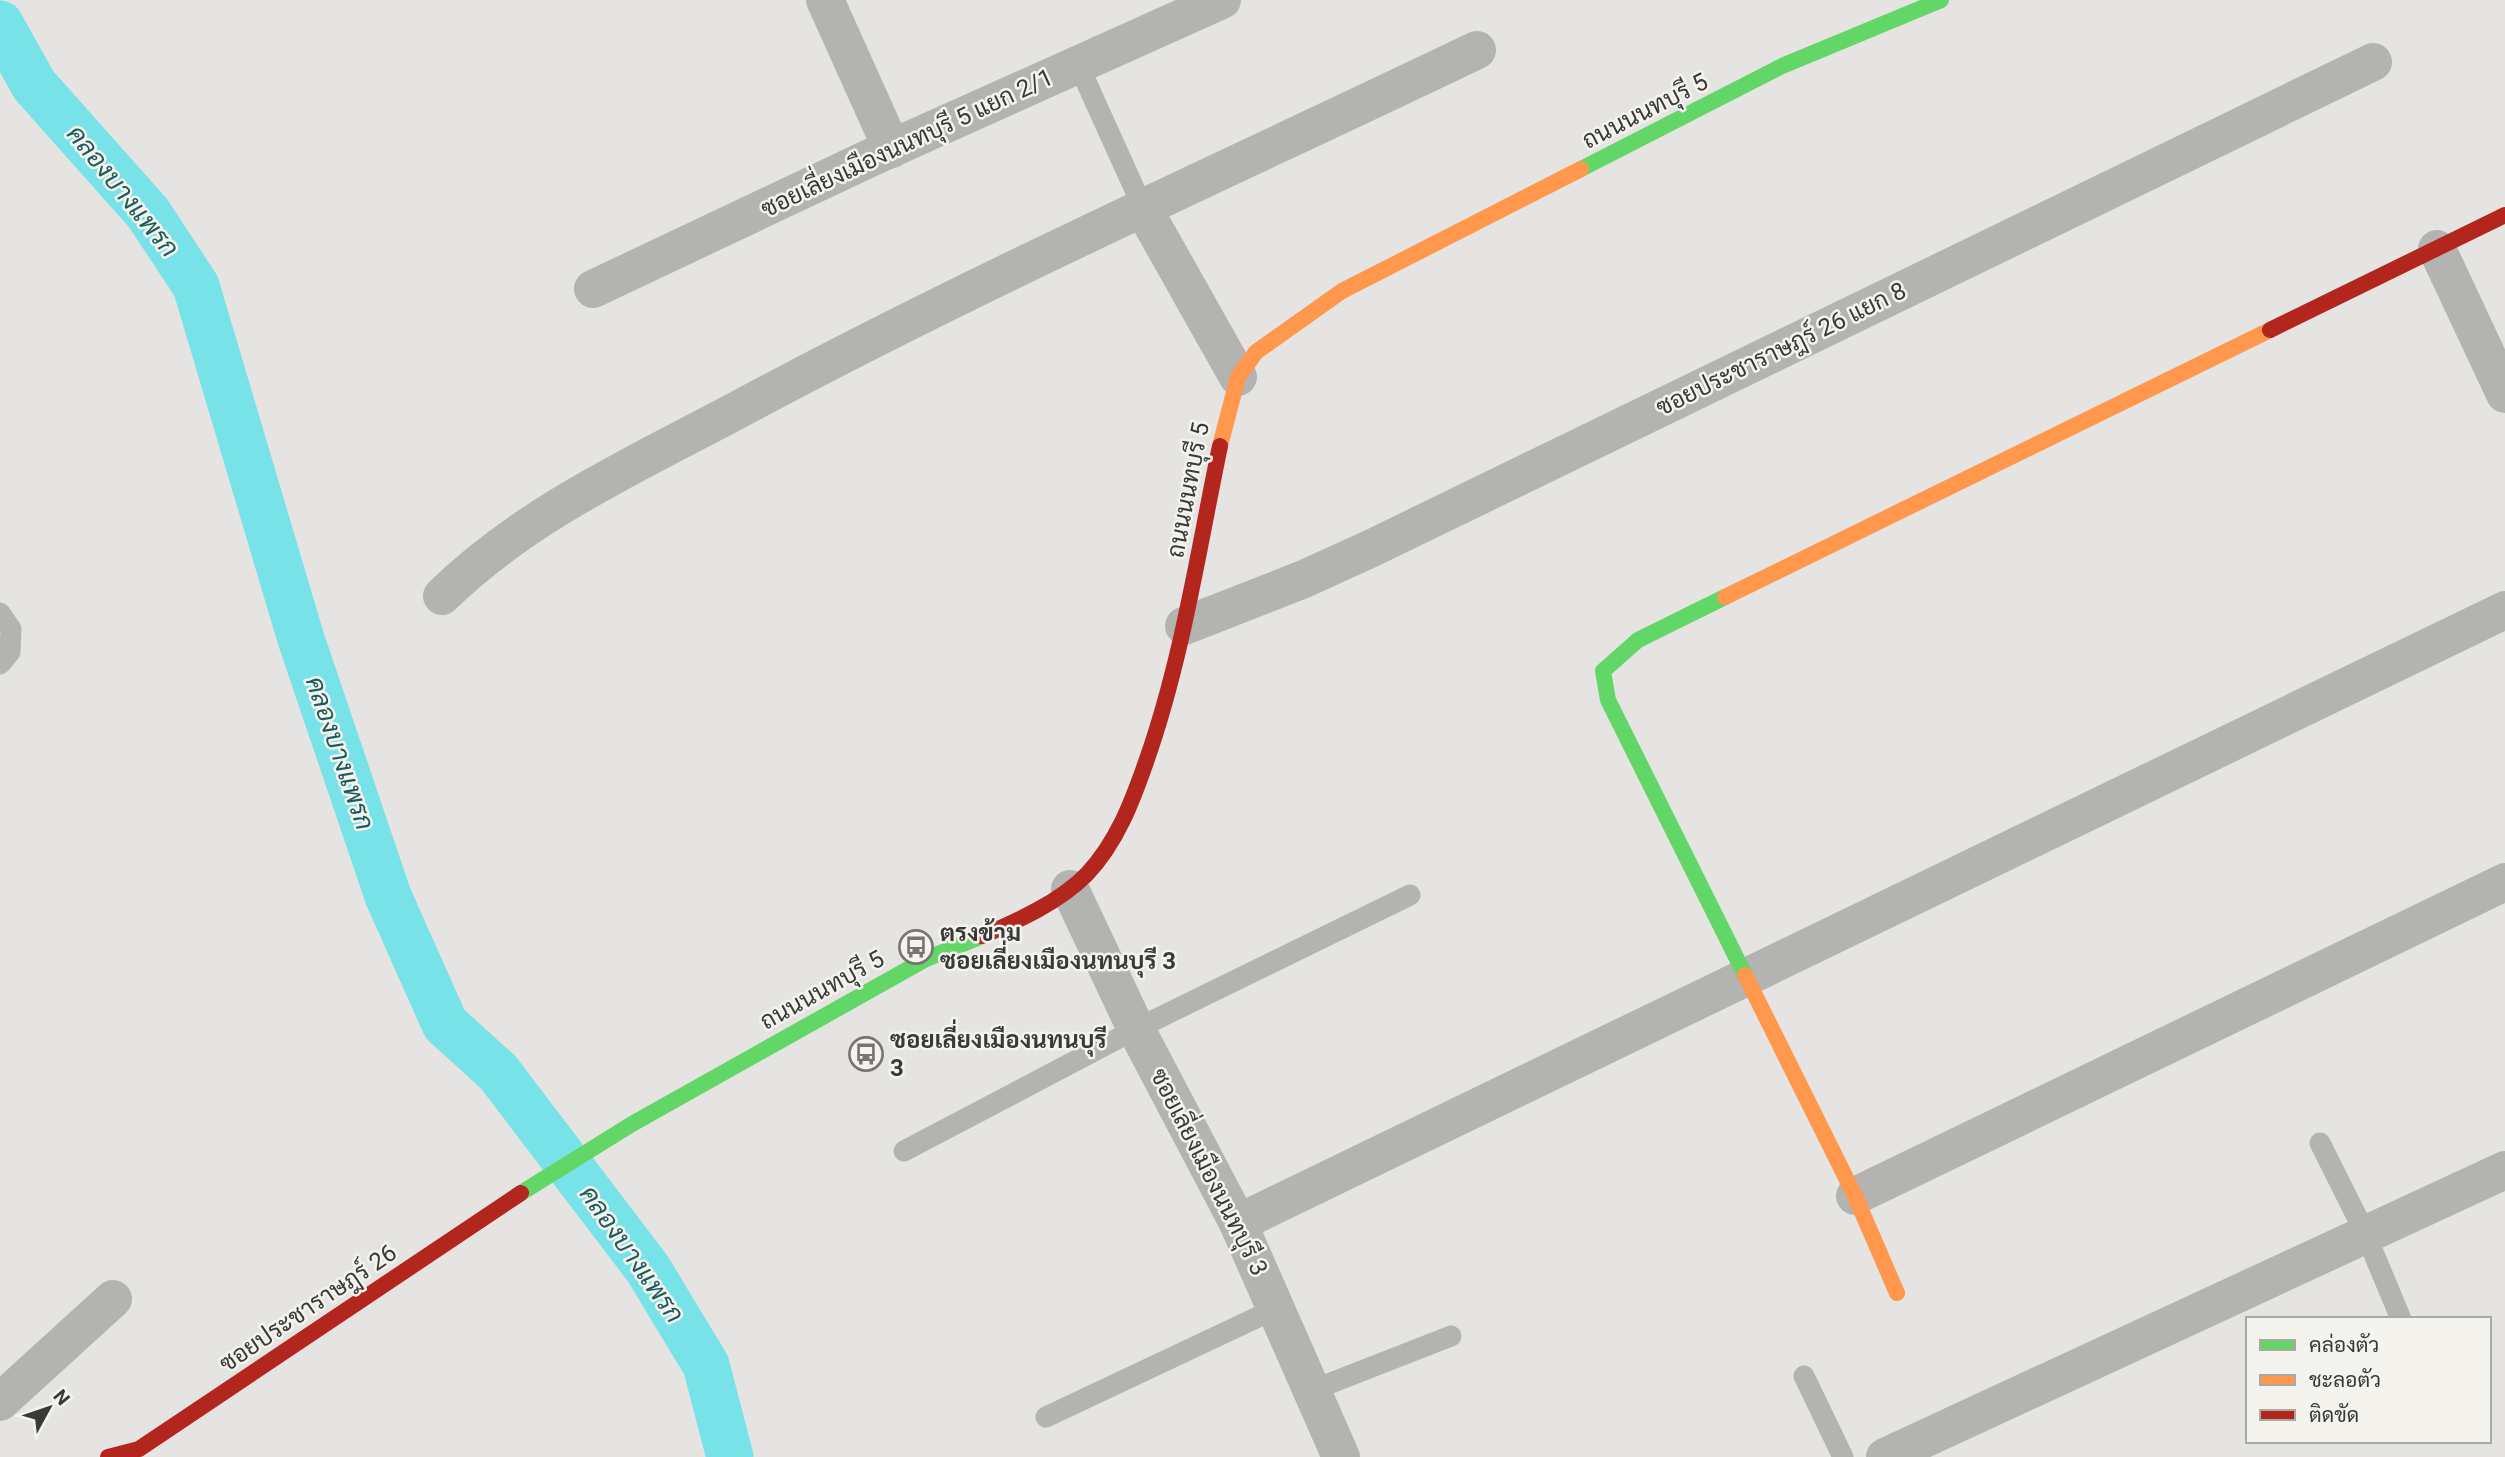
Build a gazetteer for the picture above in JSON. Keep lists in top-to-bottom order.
{
  "streets": {
    "street": [
      "ถนนนนทบุรี 5",
      "ซอยเลี่ยงเมืองนนทบุรี 5 แยก 2/1",
      "ซอยประชาราษฎร์ 26 แยก 8",
      "ซอยเลี่ยงเมืองนนทบุรี 3",
      "ซอยประชาราษฎร์ 26"
    ]
  },
  "crossings": [
    ["ถนนนนทบุรี 5", "ซอยประชาราษฎร์ 26 แยก 8"],
    ["ถนนนนทบุรี 5", "ซอยเลี่ยงเมืองนนทบุรี 3"],
    ["ถนนนนทบุรี 5", "ซอยประชาราษฎร์ 26"]
  ],
  "water": ["คลองบางแพรก"],
  "places": {
    "bus stop": ["ตรงข้าม ซอยเลี่ยงเมืองนทนบุรี 3", "ซอยเลี่ยงเมืองนทนบุรี 3"]
  },
  "legend": ["คล่องตัว", "ชะลอตัว", "ติดขัด"],
  "north": "top right"
}
